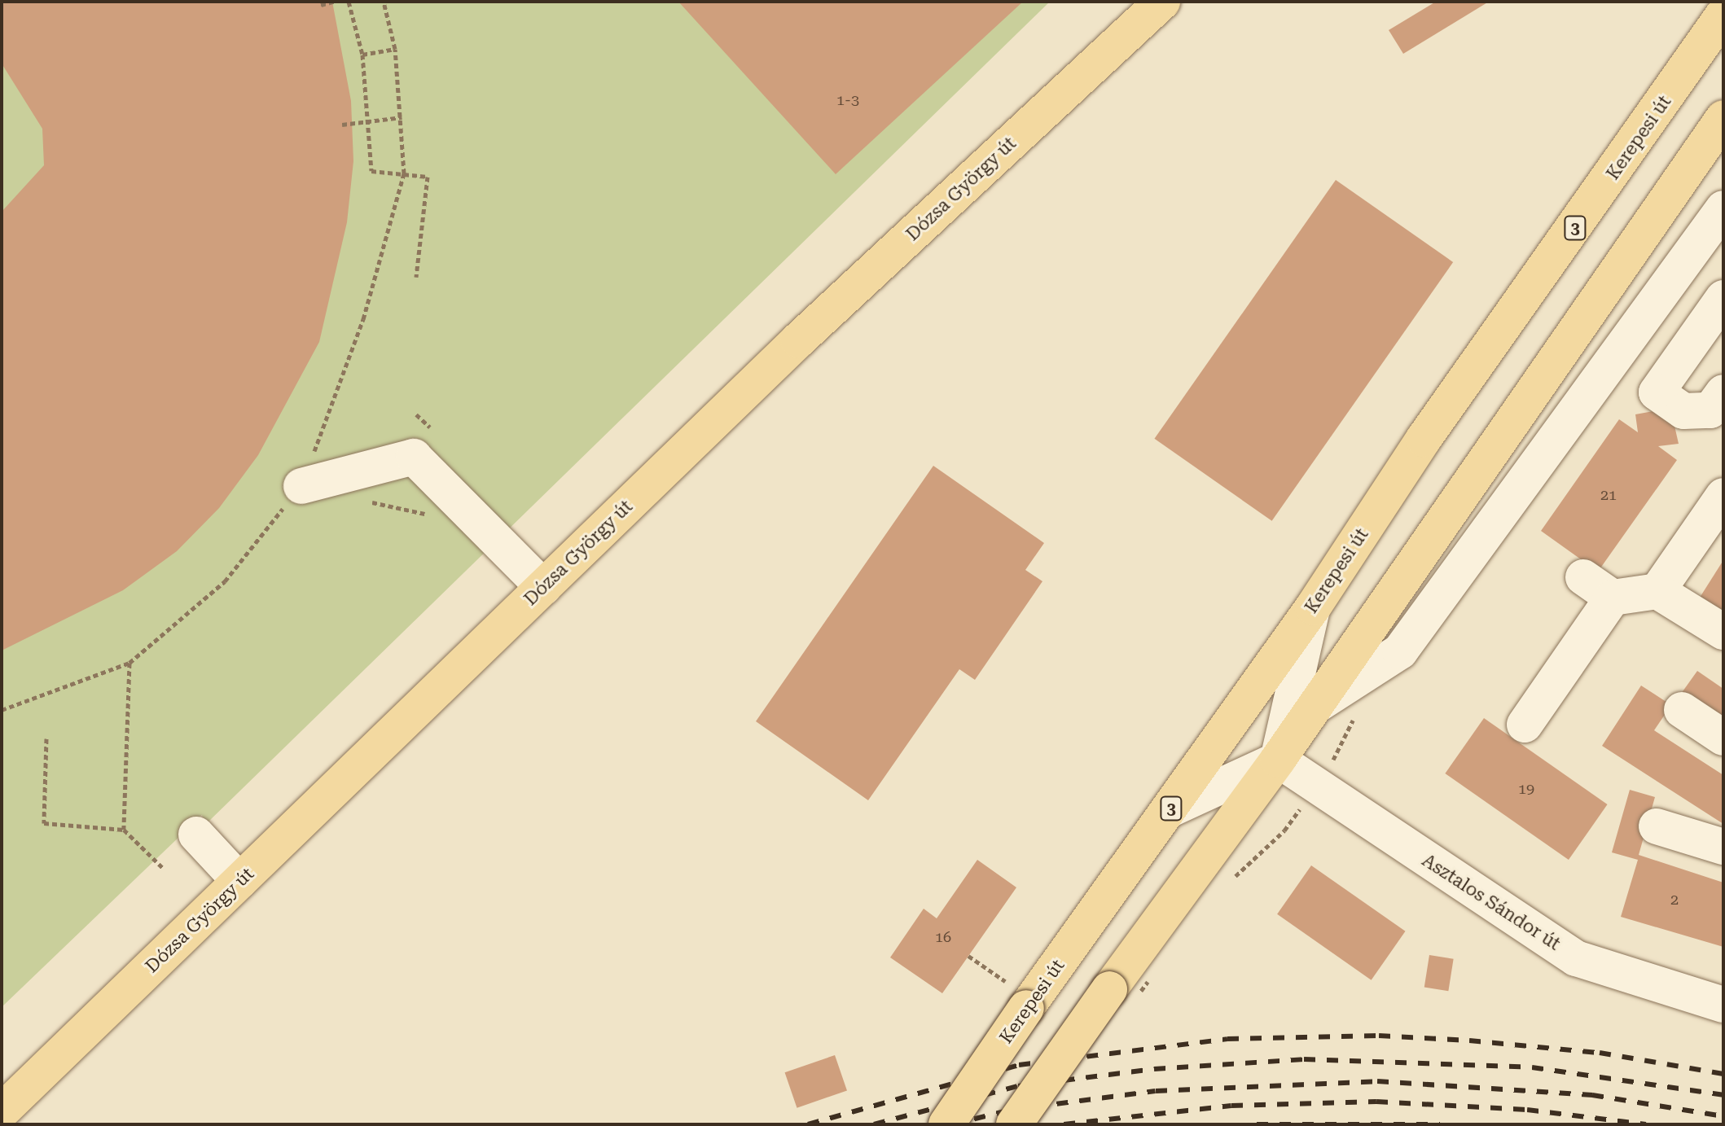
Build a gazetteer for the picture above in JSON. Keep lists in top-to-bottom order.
{
  "streets": {
    "main road": ["Kerepesi út", "Dózsa György út", "3"],
    "street": ["Asztalos Sándor út"]
  },
  "house_numbers": [
    "1-3",
    "21",
    "19",
    "2",
    "16"
  ]
}
